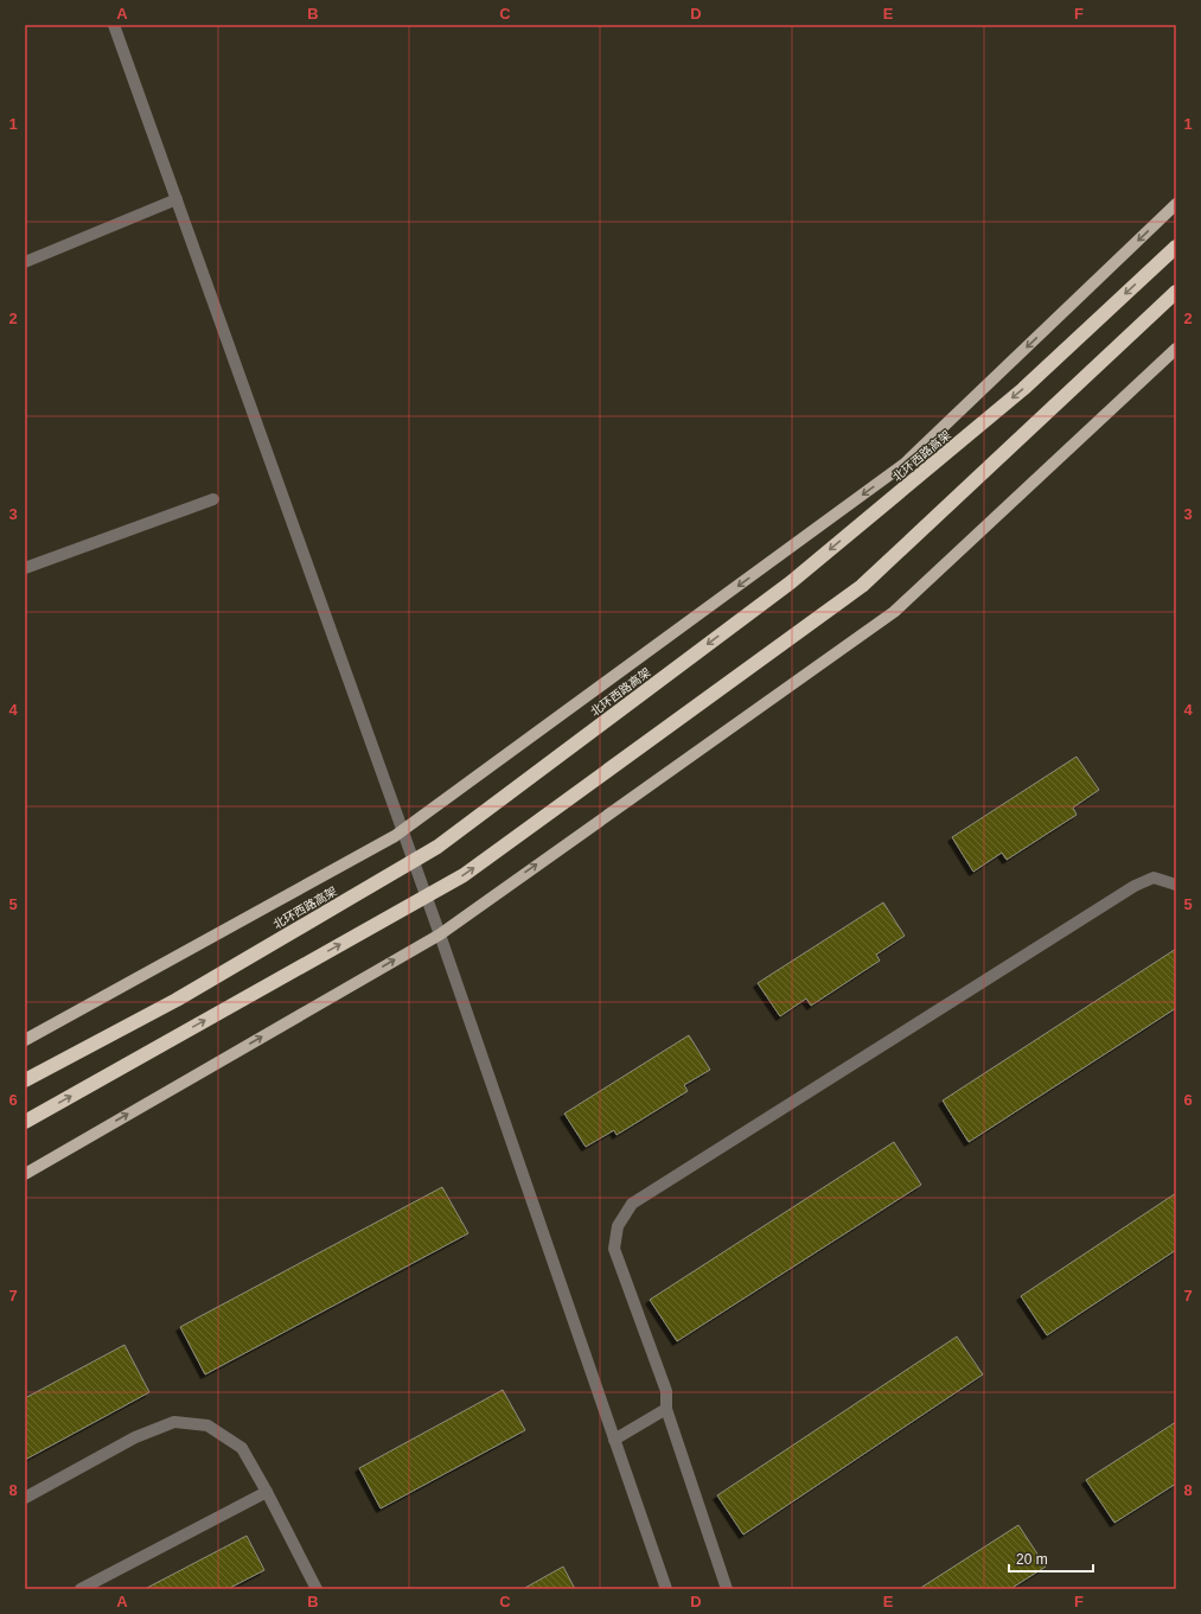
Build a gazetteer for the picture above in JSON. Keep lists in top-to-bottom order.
{
  "streets": {
    "highway": ["北环西路高架"]
  },
  "scale_bar": "20 m",
  "grid": {
    "columns": [
      "A",
      "B",
      "C",
      "D",
      "E",
      "F"
    ],
    "rows": [
      "1",
      "2",
      "3",
      "4",
      "5",
      "6",
      "7",
      "8"
    ]
  }
}
